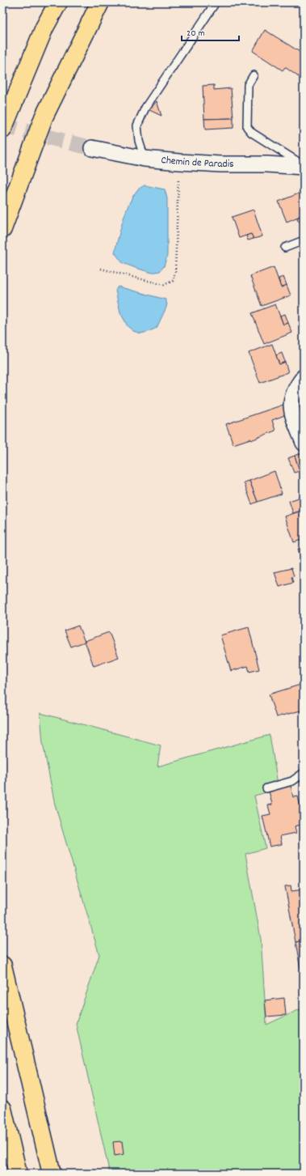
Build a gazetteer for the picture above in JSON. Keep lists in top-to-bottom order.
{
  "streets": {
    "street": ["Chemin de Paradis"]
  },
  "scale_bar": "20 m"
}
